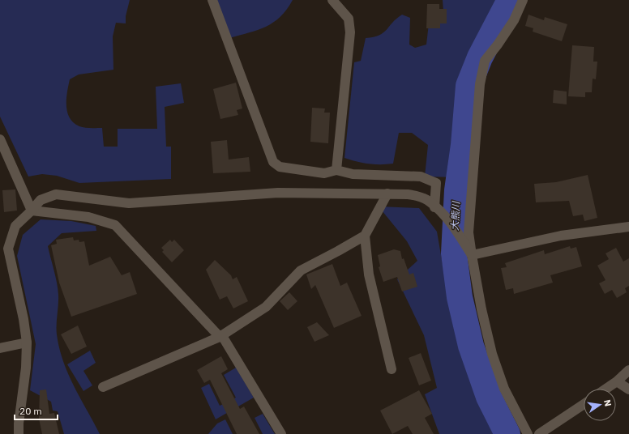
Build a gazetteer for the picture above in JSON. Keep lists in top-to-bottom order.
{
  "water": ["大熊川"],
  "scale_bar": "20 m",
  "north": "right"
}
